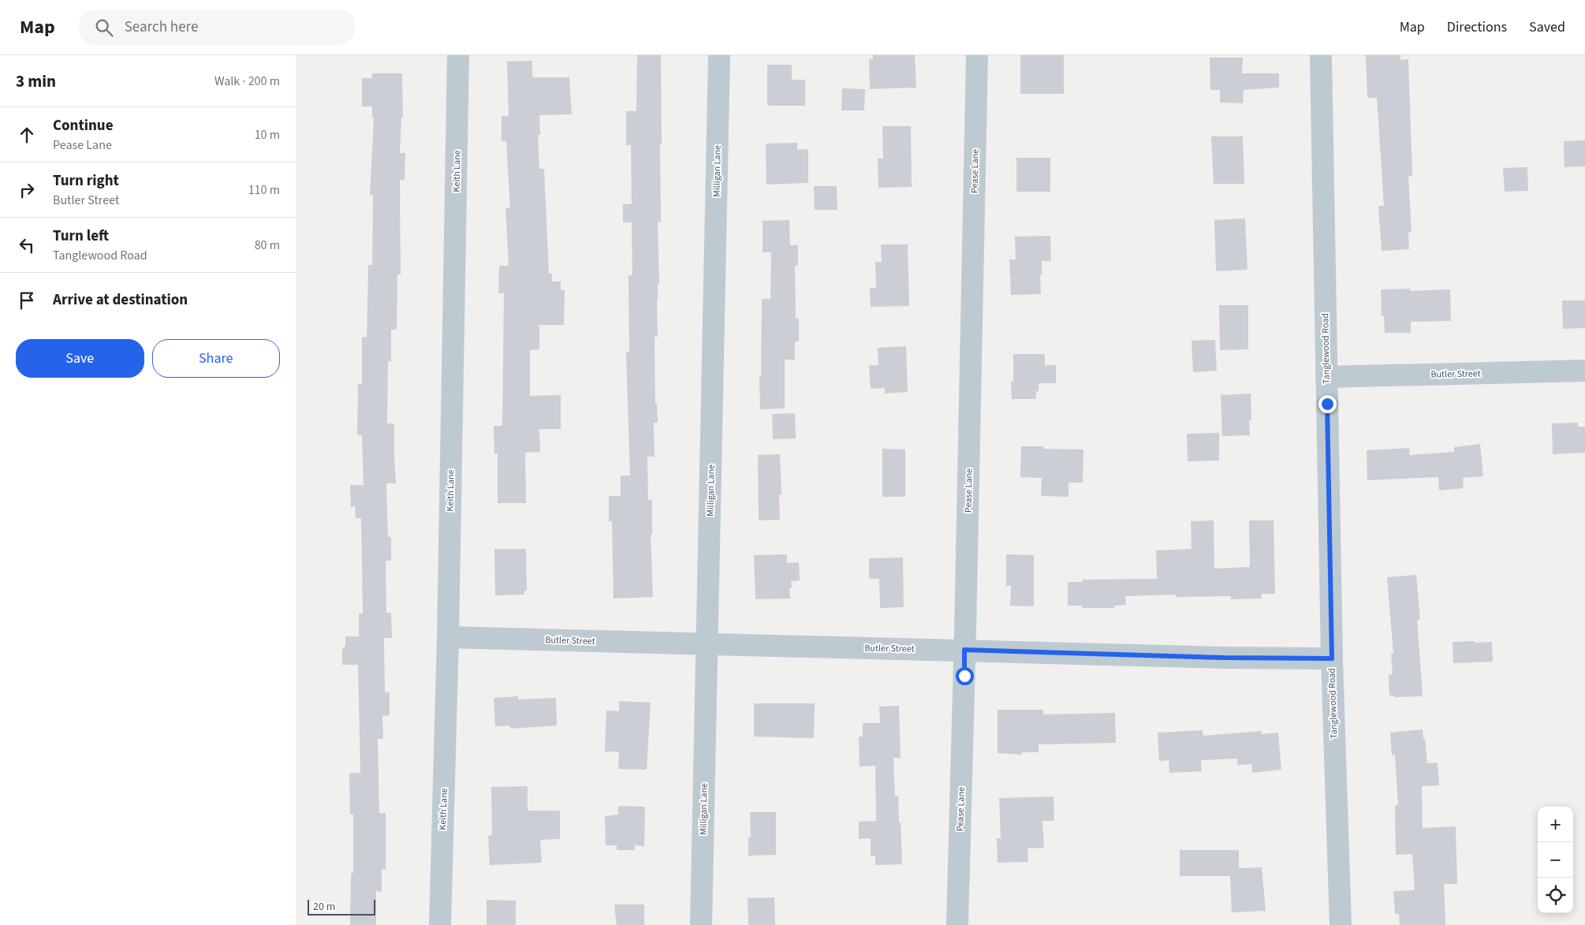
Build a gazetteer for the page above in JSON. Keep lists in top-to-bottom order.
{
  "streets": {
    "street": [
      "Keith Lane",
      "Milligan Lane",
      "Pease Lane",
      "Tanglewood Road",
      "Butler Street"
    ]
  },
  "crossings": [
    ["Keith Lane", "Butler Street"],
    ["Milligan Lane", "Butler Street"],
    ["Pease Lane", "Butler Street"],
    ["Tanglewood Road", "Butler Street"]
  ],
  "scale_bar": "20 m",
  "page": {
    "header": "Map",
    "search": "Search here",
    "nav": ["Map", "Directions", "Saved"],
    "heading": ["3 min", "Walk · 200 m"],
    "list": [
      ["Continue", "Pease Lane", "10 m"],
      ["Turn right", "Butler Street", "110 m"],
      ["Turn left", "Tanglewood Road", "80 m"],
      "Arrive at destination"
    ],
    "buttons": ["Save", "Share"],
    "map_buttons": ["+", "−"],
    "scale": "20 m"
  }
}
